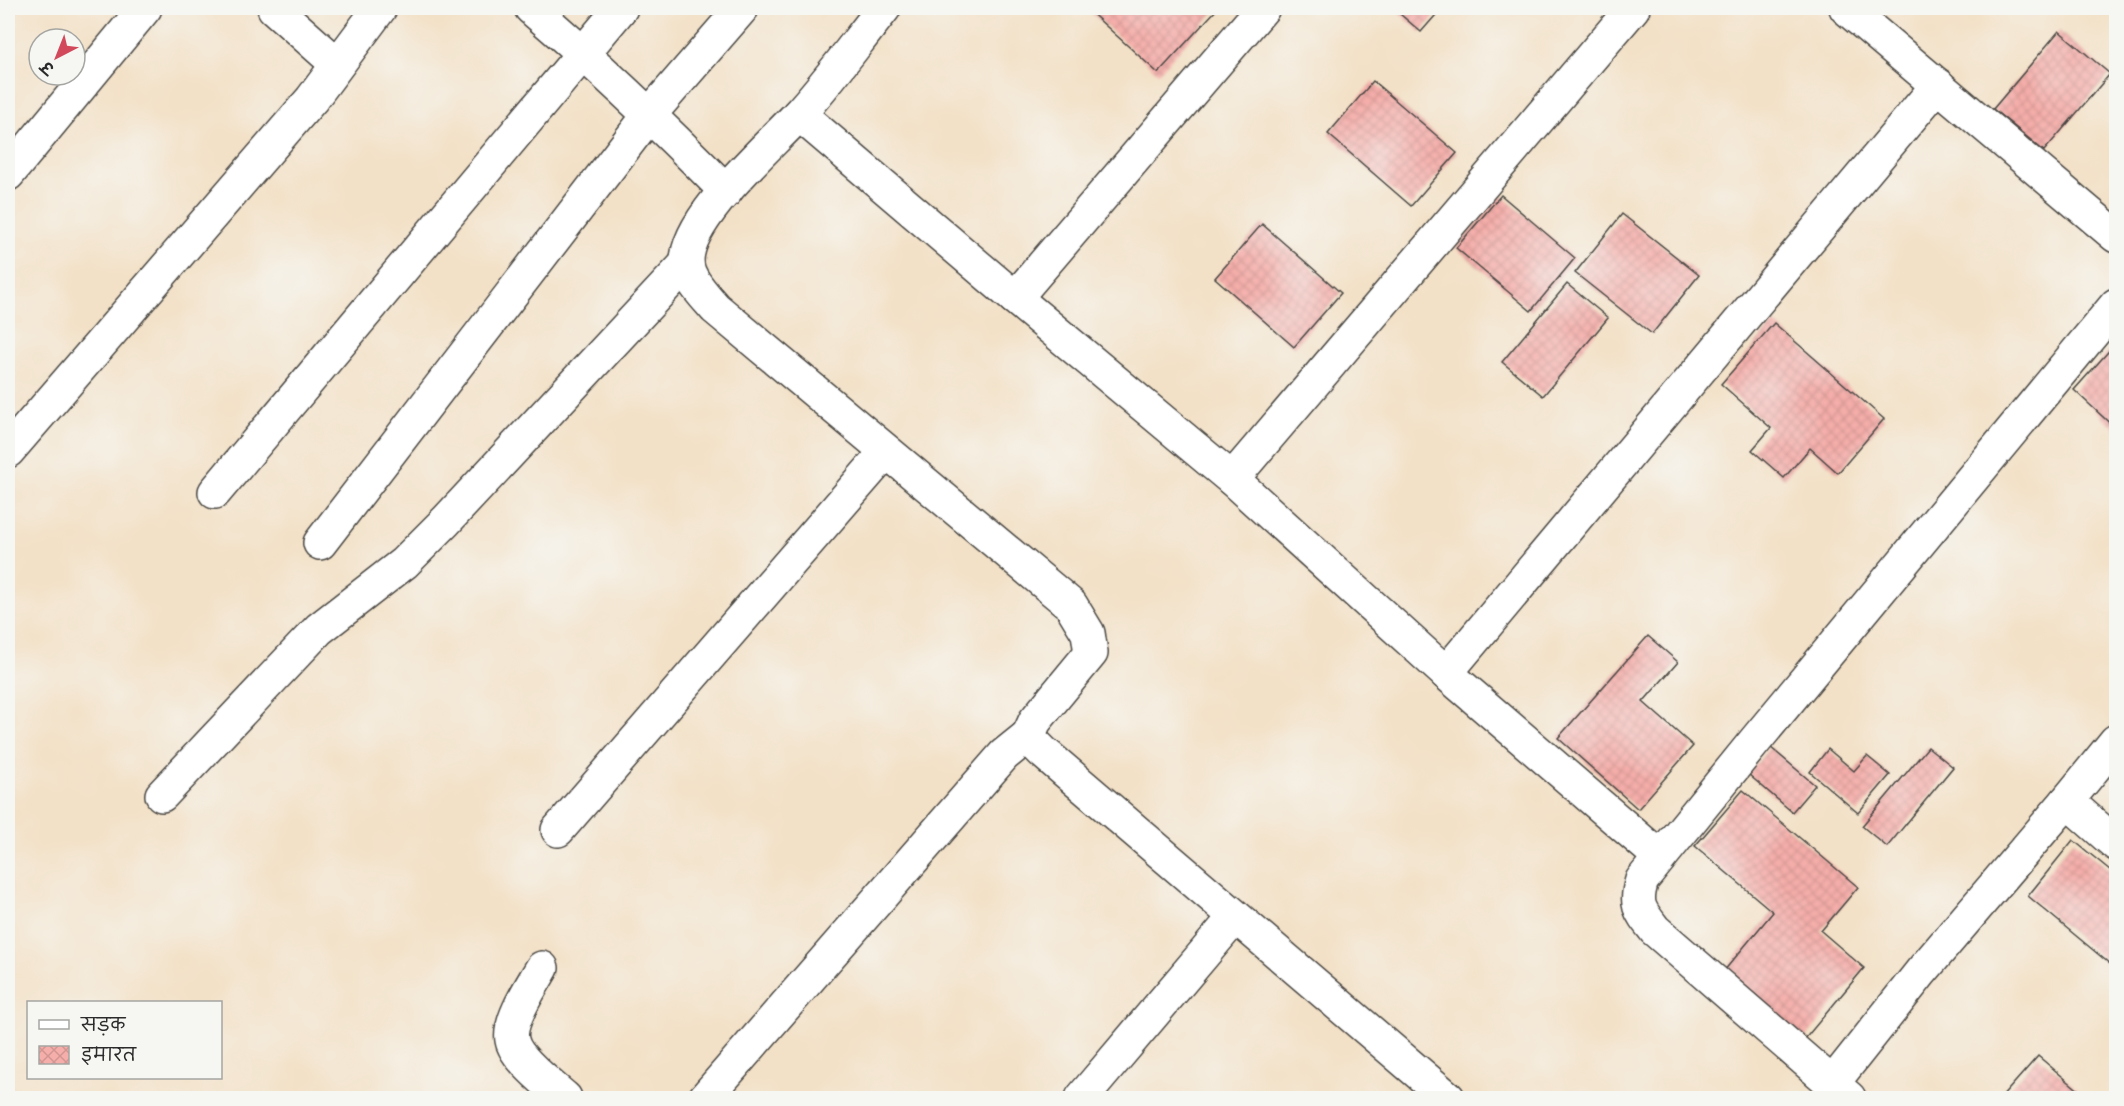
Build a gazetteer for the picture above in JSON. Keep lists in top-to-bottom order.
{
  "legend": ["सड़क", "इमारत"],
  "north": "bottom left"
}
